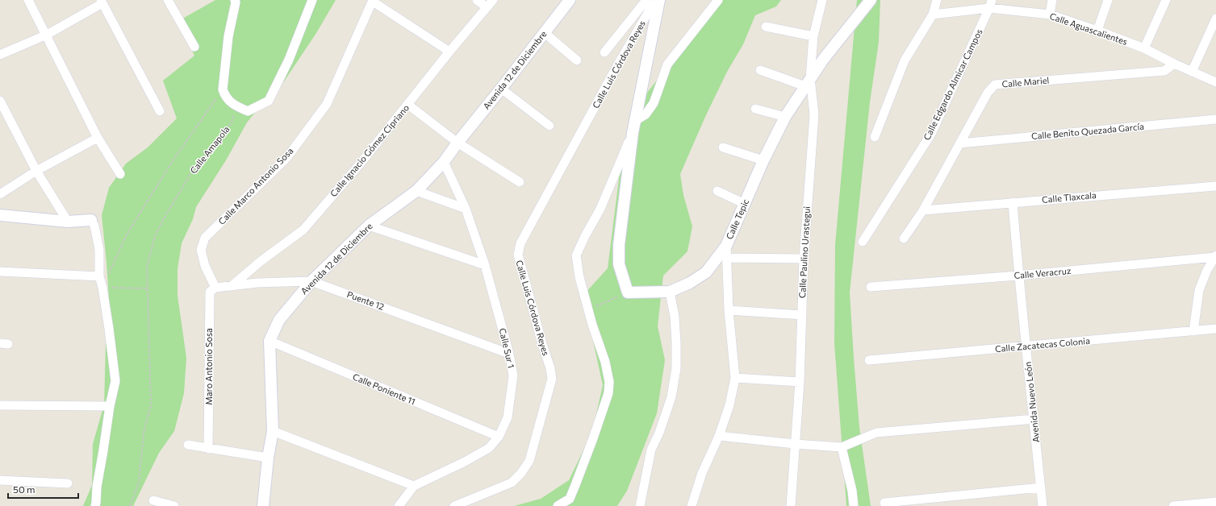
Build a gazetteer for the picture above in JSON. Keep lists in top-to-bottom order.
{
  "streets": {
    "street": [
      "Calle Aguascalientes",
      "Calle Luis Córdova Reyes",
      "Avenida 12 de Diciembre",
      "Calle Mariel",
      "Calle Edgardo Almicar Campos",
      "Calle Benito Quezada García",
      "Calle Ignacio Gómez Cipriano",
      "Calle Marco Antonio Sosa",
      "Calle Tlaxcala",
      "Calle Tepic",
      "Calle Paulino Urastegui",
      "Calle Veracruz",
      "Puente 12",
      "Calle Zacatecas Colonia",
      "Calle Sur 1",
      "Maro Antonio Sosa",
      "Calle Poniente 11",
      "Avenida Nuevo León"
    ],
    "path": ["Calle Amapola"]
  },
  "crossings": [
    ["Calle Aguascalientes", "Calle Mariel"],
    ["Calle Aguascalientes", "Calle Edgardo Almicar Campos"],
    ["Avenida 12 de Diciembre", "Puente 12"],
    ["Avenida 12 de Diciembre", "Calle Sur 1"],
    ["Avenida 12 de Diciembre", "Calle Poniente 11"],
    ["Calle Mariel", "Calle Benito Quezada García"],
    ["Calle Mariel", "Calle Tlaxcala"],
    ["Calle Ignacio Gómez Cipriano", "Puente 12"],
    ["Calle Marco Antonio Sosa", "Puente 12"],
    ["Calle Marco Antonio Sosa", "Maro Antonio Sosa"],
    ["Calle Tlaxcala", "Avenida Nuevo León"],
    ["Calle Tepic", "Calle Paulino Urastegui"],
    ["Calle Veracruz", "Avenida Nuevo León"],
    ["Puente 12", "Calle Sur 1"],
    ["Puente 12", "Maro Antonio Sosa"],
    ["Calle Zacatecas Colonia", "Avenida Nuevo León"],
    ["Calle Sur 1", "Calle Poniente 11"]
  ],
  "scale_bar": "50 m"
}
